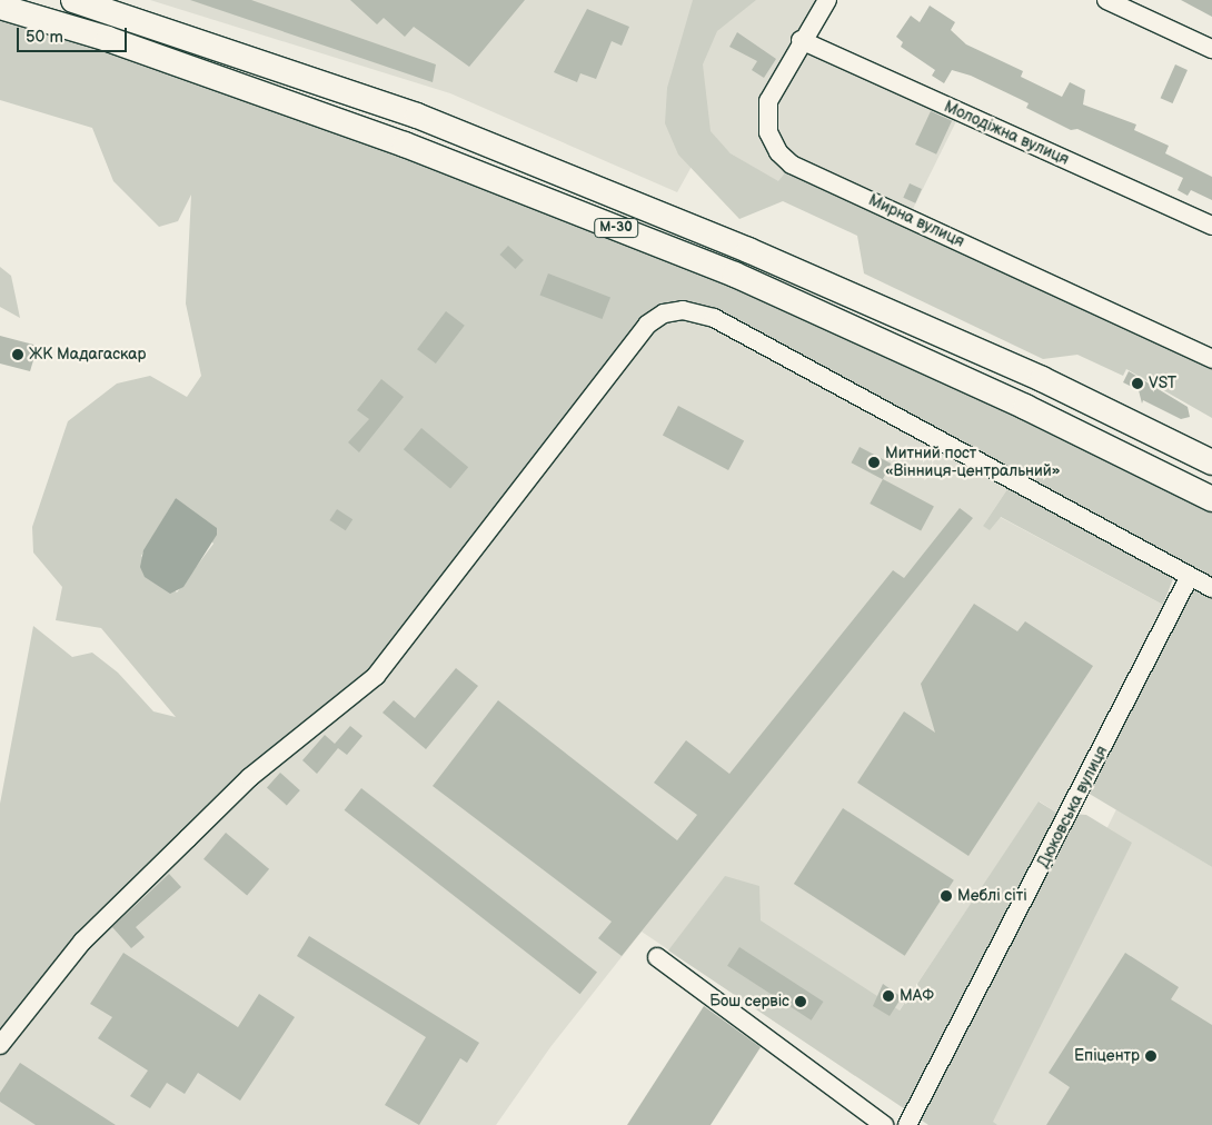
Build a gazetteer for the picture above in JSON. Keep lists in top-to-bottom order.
{
  "streets": {
    "highway": ["М-30"],
    "street": ["Молодіжна вулиця", "Мирна вулиця", "Дюковська вулиця"]
  },
  "crossings": [
    ["Молодіжна вулиця", "Мирна вулиця"]
  ],
  "places": [
    "ЖК Мадагаскар",
    "VST",
    "Митний пост «Вінниця-центральний»",
    "Меблі сіті",
    "МАФ",
    "Бош сервіс",
    "Епіцентр"
  ],
  "scale_bar": "50 m"
}
